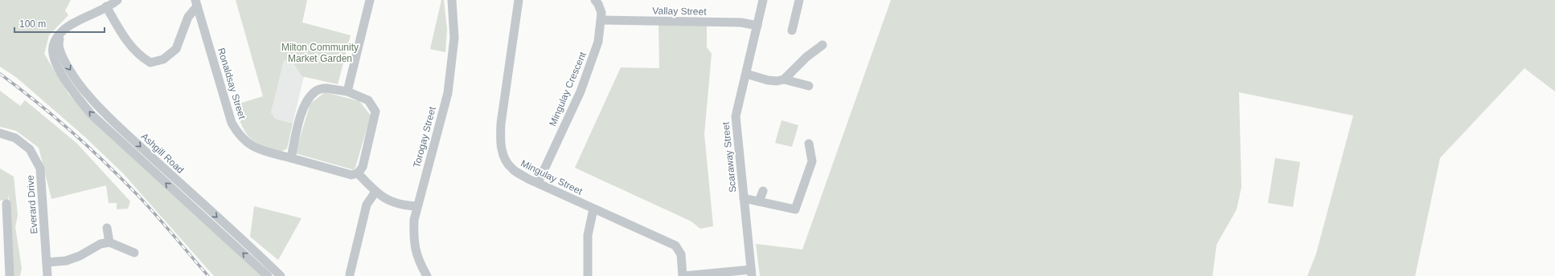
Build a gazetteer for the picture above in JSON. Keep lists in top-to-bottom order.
{
  "streets": {
    "street": [
      "Vallay Street",
      "Ronaldsay Street",
      "Mingulay Crescent",
      "Torogay Street",
      "Ashgill Road",
      "Scaraway Street",
      "Mingulay Street",
      "Everard Drive"
    ]
  },
  "crossings": [
    ["Vallay Street", "Mingulay Crescent"],
    ["Vallay Street", "Scaraway Street"],
    ["Mingulay Crescent", "Mingulay Street"]
  ],
  "parks": ["Milton Community Market Garden"],
  "scale_bar": "100 m"
}
